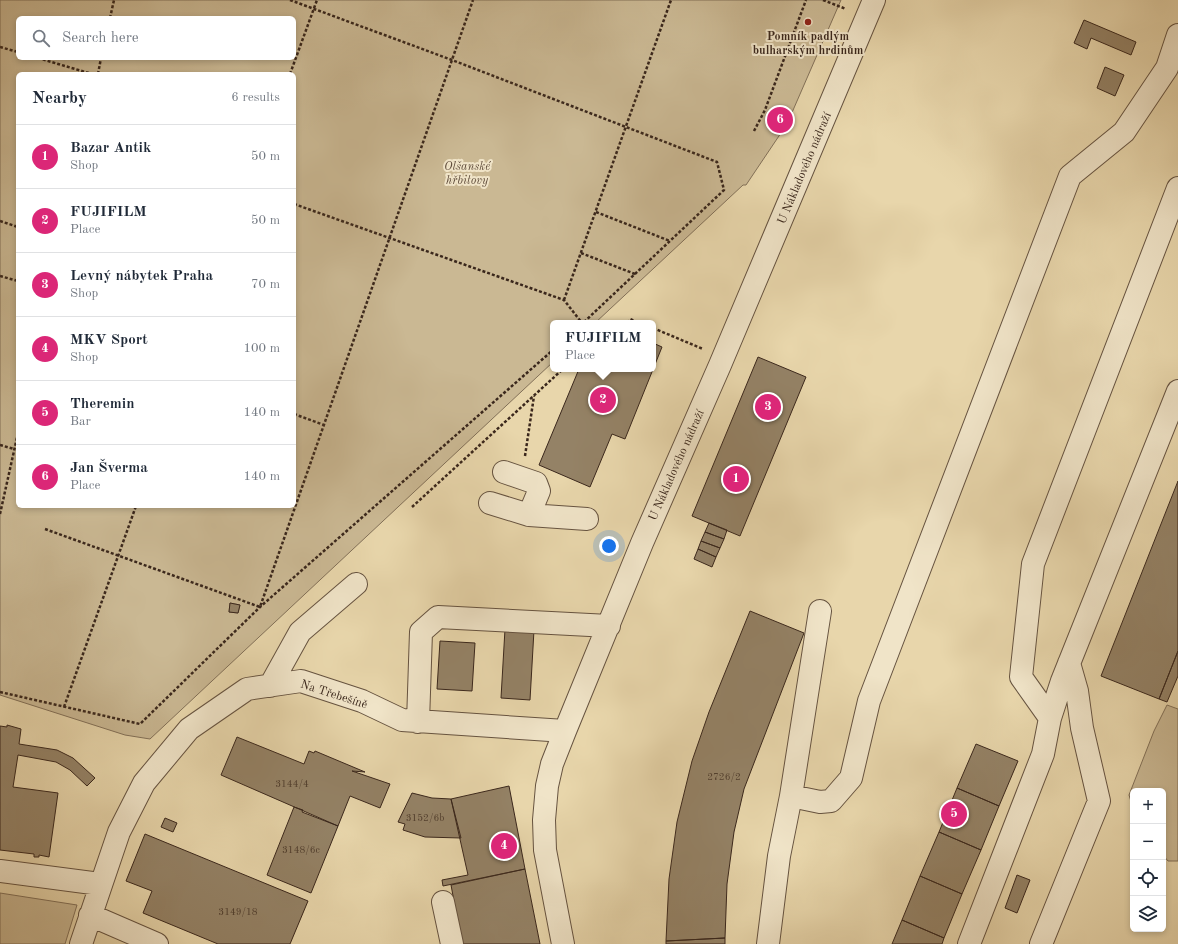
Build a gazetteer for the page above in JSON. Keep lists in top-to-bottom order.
{
  "streets": {
    "street": ["U Nákladového nádraží", "Na Třebešíně"]
  },
  "crossings": [
    ["U Nákladového nádraží", "Na Třebešíně"]
  ],
  "parks": ["Olšanské hřbitovy"],
  "places": ["Pomník padlým bulharským hrdinům"],
  "house_numbers": [
    "2726/2",
    "3144/4",
    "3152/6b",
    "3148/6c",
    "3149/18"
  ],
  "page": {
    "search": "Search here",
    "heading": ["Nearby", "6 results"],
    "pins": [
      "6",
      "2",
      "3",
      "1",
      "5",
      "4"
    ],
    "list": [
      {
        "mark": "1",
        "name": "Bazar Antik",
        "note": "Shop",
        "value": "50 m"
      },
      {
        "mark": "2",
        "name": "FUJIFILM",
        "note": "Place",
        "value": "50 m"
      },
      {
        "mark": "3",
        "name": "Levný nábytek Praha",
        "note": "Shop",
        "value": "70 m"
      },
      {
        "mark": "4",
        "name": "MKV Sport",
        "note": "Shop",
        "value": "100 m"
      },
      {
        "mark": "5",
        "name": "Theremin",
        "note": "Bar",
        "value": "140 m"
      },
      {
        "mark": "6",
        "name": "Jan Šverma",
        "note": "Place",
        "value": "140 m"
      }
    ],
    "popup": ["FUJIFILM", "Place"],
    "map_buttons": ["+", "−"]
  }
}
